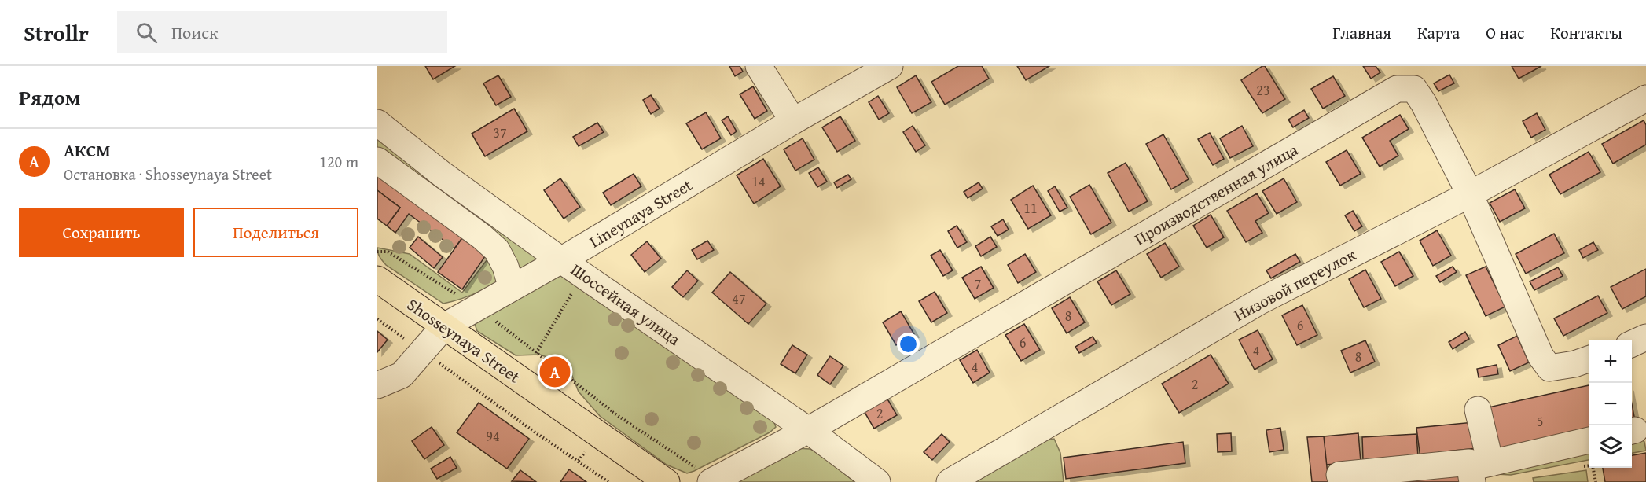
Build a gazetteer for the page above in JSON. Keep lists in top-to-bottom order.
{
  "streets": {
    "main road": ["Shosseynaya Street"],
    "street": [
      "Производственная улица",
      "Lineynaya Street",
      "Низовой переулок",
      "Шоссейная улица"
    ]
  },
  "crossings": [
    ["Производственная улица", "Низовой переулок"],
    ["Производственная улица", "Шоссейная улица"],
    ["Lineynaya Street", "Шоссейная улица"],
    ["Lineynaya Street", "Shosseynaya Street"]
  ],
  "house_numbers": [
    "23",
    "37",
    "14",
    "11",
    "7",
    "47",
    "8",
    "6",
    "6",
    "4",
    "8",
    "4",
    "2",
    "2",
    "5",
    "94"
  ],
  "page": {
    "header": "Strollr",
    "search": "Поиск",
    "nav": [
      "Главная",
      "Карта",
      "О нас",
      "Контакты"
    ],
    "heading": "Рядом",
    "list": [
      {
        "mark": "A",
        "name": "АКСМ",
        "note": "Остановка · Shosseynaya Street",
        "value": "120 m"
      }
    ],
    "buttons": ["Сохранить", "Поделиться"],
    "map_buttons": ["+", "−"],
    "pins": "A"
  }
}
